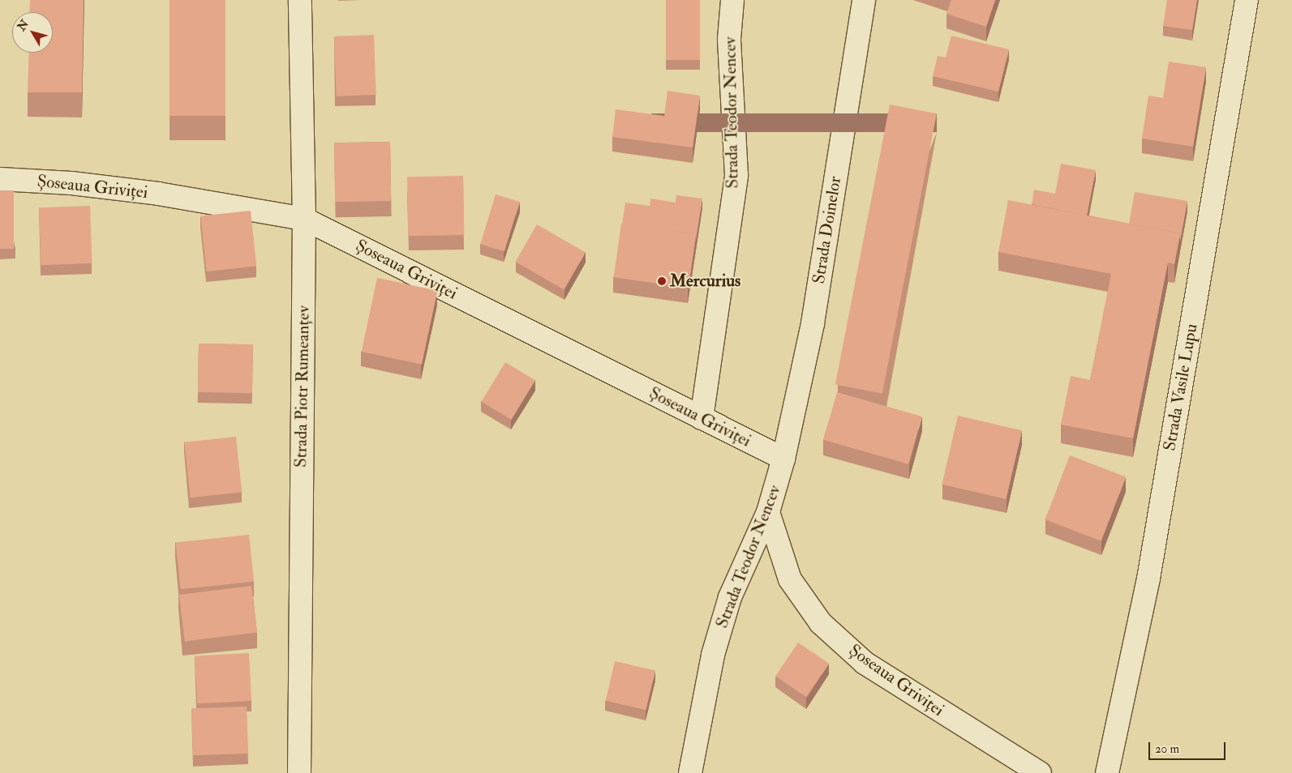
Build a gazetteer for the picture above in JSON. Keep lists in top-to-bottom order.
{
  "streets": {
    "street": [
      "Strada Teodor Nencev",
      "Șoseaua Griviţei",
      "Strada Doinelor",
      "Strada Piotr Rumeanțev",
      "Strada Vasile Lupu"
    ]
  },
  "crossings": [
    ["Strada Teodor Nencev", "Șoseaua Griviţei"],
    ["Strada Teodor Nencev", "Strada Doinelor"],
    ["Șoseaua Griviţei", "Strada Doinelor"],
    ["Șoseaua Griviţei", "Strada Piotr Rumeanțev"]
  ],
  "places": ["Mercurius"],
  "scale_bar": "20 m",
  "north": "top left"
}
